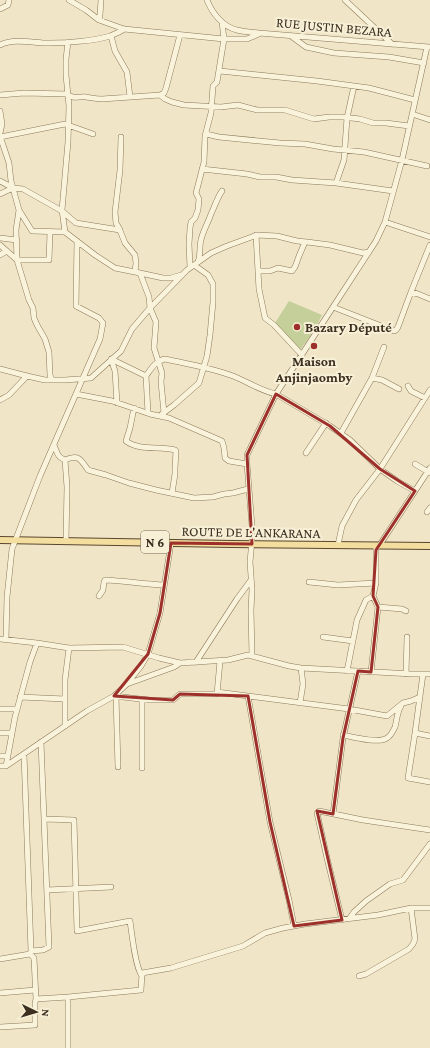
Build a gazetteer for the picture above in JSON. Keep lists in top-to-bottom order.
{
  "streets": {
    "main road": ["ROUTE DE L'ANKARANA", "N 6"],
    "street": ["RUE JUSTIN BEZARA"]
  },
  "places": ["Bazary Député", "Maison Anjinjaomby"],
  "north": "right"
}
